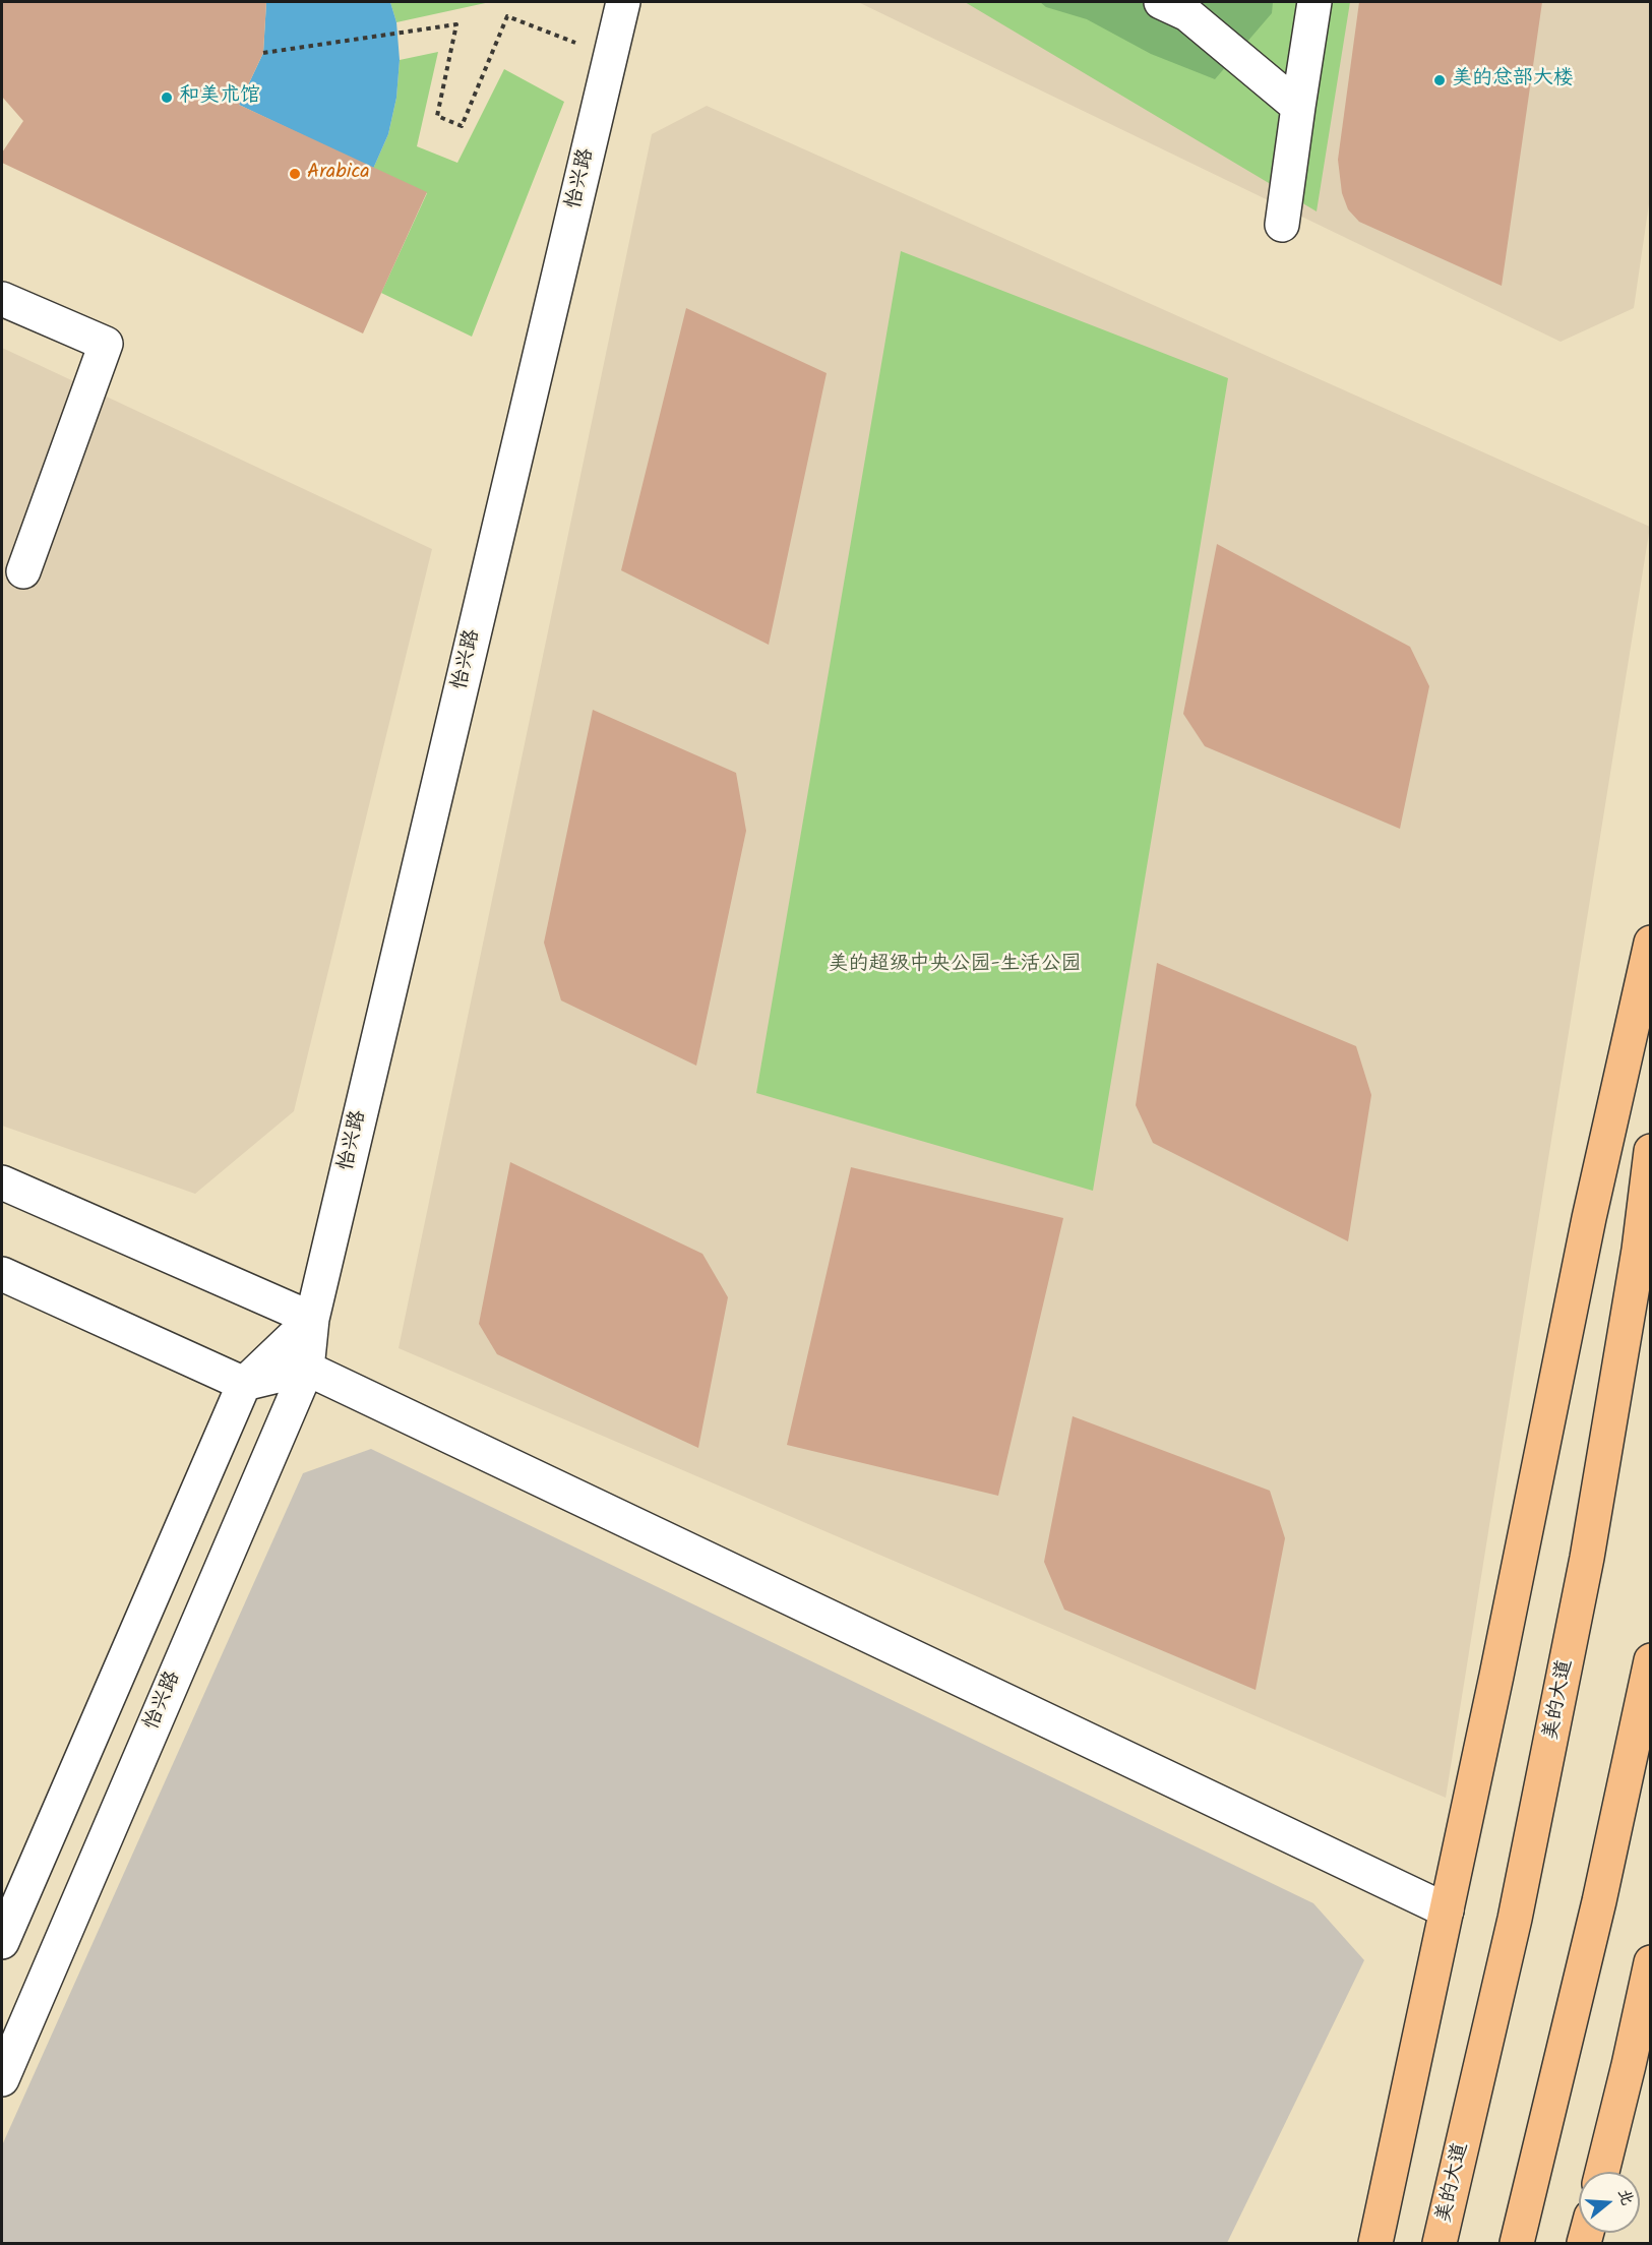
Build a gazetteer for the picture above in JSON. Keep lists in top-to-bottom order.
{
  "streets": {
    "main road": ["美的大道"],
    "street": ["怡兴路"]
  },
  "parks": ["美的超级中央公园-生活公园"],
  "places": ["美的总部大楼", "和美术馆", "Arabica"],
  "north": "right"
}
